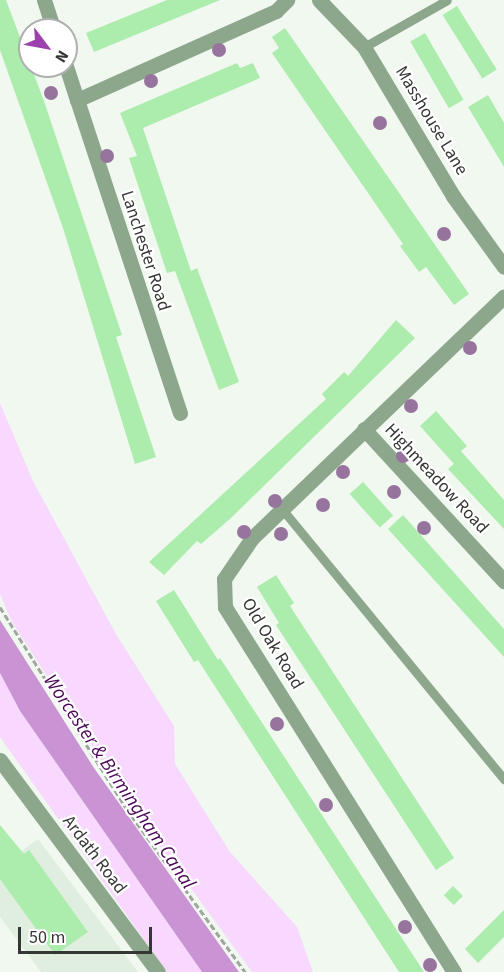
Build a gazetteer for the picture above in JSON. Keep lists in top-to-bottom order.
{
  "streets": {
    "street": [
      "Masshouse Lane",
      "Lanchester Road",
      "Highmeadow Road",
      "Old Oak Road",
      "Ardath Road"
    ]
  },
  "crossings": [
    ["Highmeadow Road", "Old Oak Road"]
  ],
  "water": ["Worcester & Birmingham Canal"],
  "scale_bar": "50 m",
  "north": "bottom right"
}
